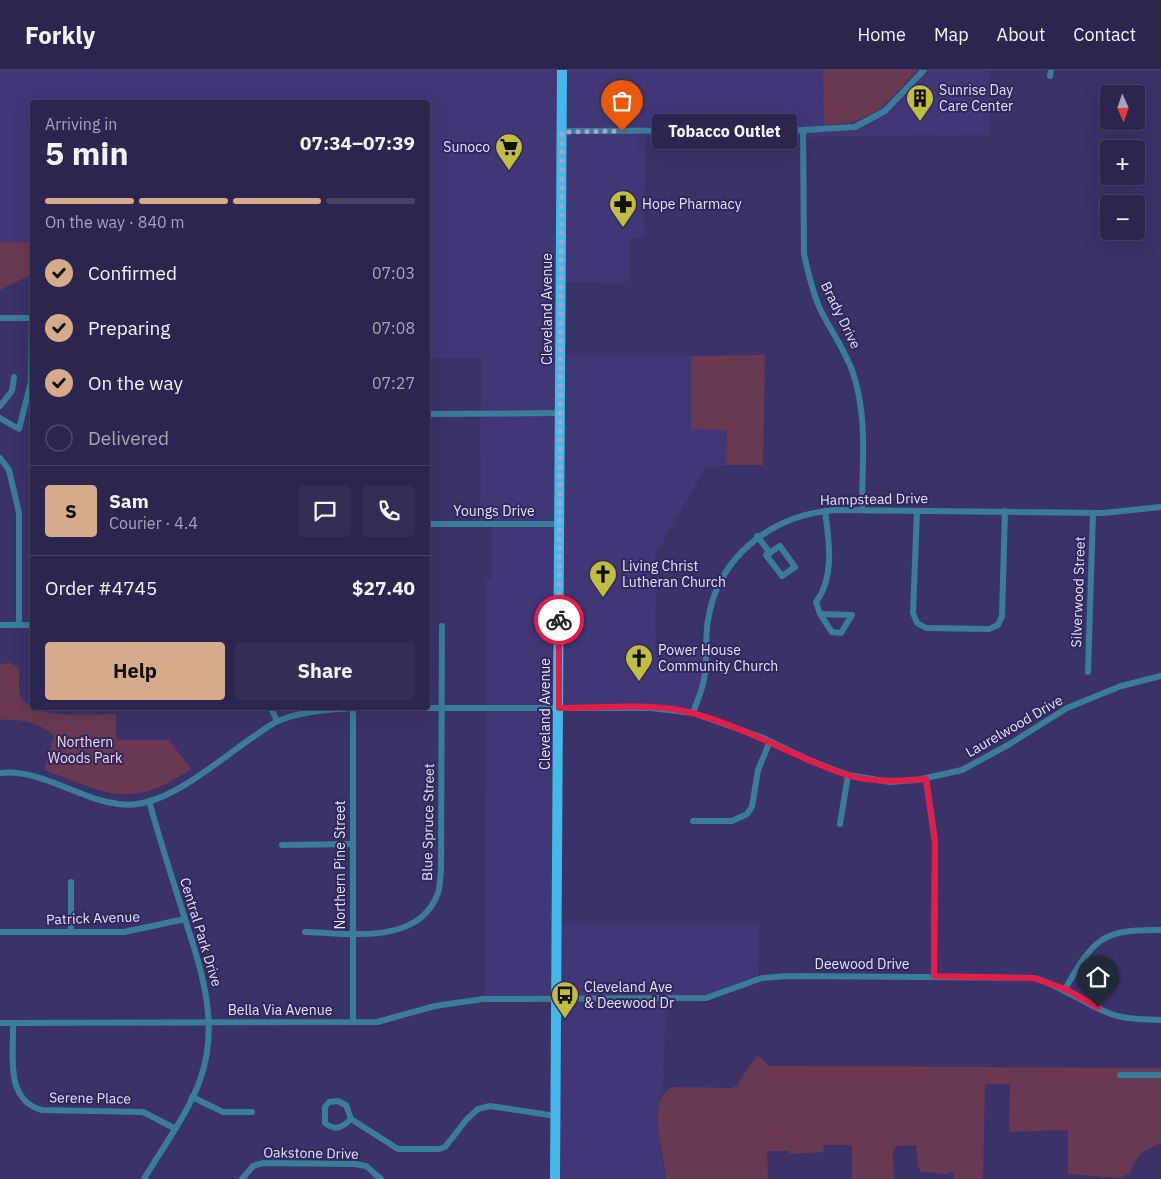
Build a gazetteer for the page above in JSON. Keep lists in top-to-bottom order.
{
  "streets": {
    "main road": ["Cleveland Avenue"],
    "street": [
      "Brady Drive",
      "Hampstead Drive",
      "Youngs Drive",
      "Silverwood Street",
      "Laurelwood Drive",
      "Blue Spruce Street",
      "Northern Pine Street",
      "Patrick Avenue",
      "Central Park Drive",
      "Deewood Drive",
      "Bella Via Avenue",
      "Serene Place",
      "Oakstone Drive"
    ]
  },
  "crossings": [
    ["Cleveland Avenue", "Youngs Drive"],
    ["Cleveland Avenue", "Laurelwood Drive"],
    ["Cleveland Avenue", "Deewood Drive"],
    ["Cleveland Avenue", "Bella Via Avenue"],
    ["Brady Drive", "Hampstead Drive"],
    ["Hampstead Drive", "Silverwood Street"],
    ["Hampstead Drive", "Laurelwood Drive"],
    ["Laurelwood Drive", "Blue Spruce Street"],
    ["Laurelwood Drive", "Central Park Drive"],
    ["Blue Spruce Street", "Northern Pine Street"],
    ["Northern Pine Street", "Bella Via Avenue"],
    ["Patrick Avenue", "Central Park Drive"],
    ["Central Park Drive", "Bella Via Avenue"],
    ["Central Park Drive", "Serene Place"],
    ["Deewood Drive", "Bella Via Avenue"],
    ["Bella Via Avenue", "Serene Place"]
  ],
  "parks": ["Northern Woods Park"],
  "places": {
    "building": ["Sunrise Day Care Center"],
    "other": ["Tobacco Outlet"],
    "supermarket": ["Sunoco"],
    "pharmacy": ["Hope Pharmacy"],
    "church": ["Living Christ Lutheran Church", "Power House Community Church"],
    "bus stop": ["Cleveland Ave & Deewood Dr"]
  },
  "north": "bottom",
  "page": {
    "header": "Forkly",
    "nav": [
      "Home",
      "Map",
      "About",
      "Contact"
    ],
    "map_buttons": ["+", "−"],
    "heading": ["5 min", "Arriving in", "07:34–07:39"],
    "panel": [
      "Sam",
      "Courier · 4.4",
      "Order #4745",
      "$27.40"
    ],
    "bubble": "Tobacco Outlet",
    "bar": "On the way · 840 m",
    "list": [
      ["Confirmed", "07:03"],
      ["Preparing", "07:08"],
      ["On the way", "07:27"],
      "Delivered"
    ],
    "round": "S",
    "buttons": ["Help", "Share"]
  }
}
